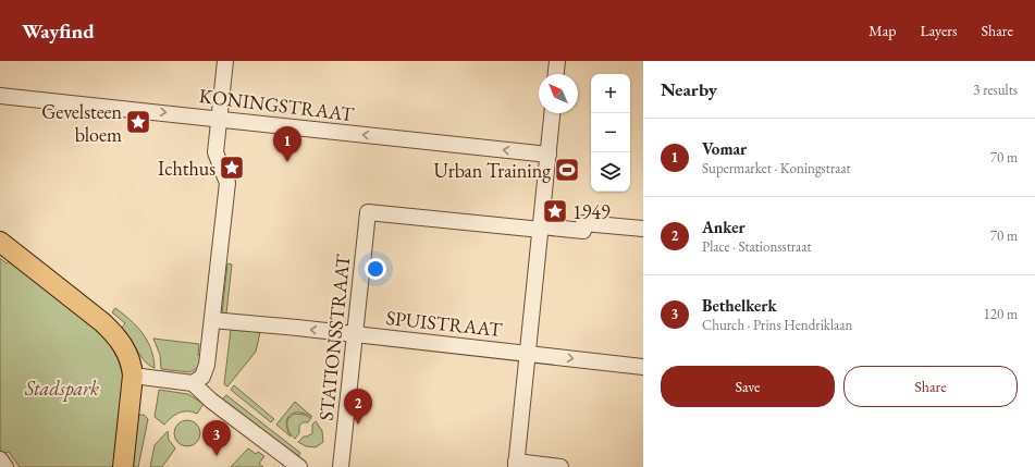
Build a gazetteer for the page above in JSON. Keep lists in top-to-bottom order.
{
  "streets": {
    "street": ["KONINGSTRAAT", "SPUISTRAAT", "STATIONSSTRAAT"]
  },
  "crossings": [
    ["SPUISTRAAT", "STATIONSSTRAAT"]
  ],
  "parks": ["Stadspark"],
  "places": {
    "place": ["Gevelsteen bloem", "Ichthus", "1949"],
    "sports": ["Urban Training"]
  },
  "north": "top left",
  "page": {
    "header": "Wayfind",
    "nav": ["Map", "Layers", "Share"],
    "heading": ["Nearby", "3 results"],
    "map_buttons": ["+", "−"],
    "list": [
      {
        "mark": "1",
        "name": "Vomar",
        "note": "Supermarket · Koningstraat",
        "value": "70 m"
      },
      {
        "mark": "2",
        "name": "Anker",
        "note": "Place · Stationsstraat",
        "value": "70 m"
      },
      {
        "mark": "3",
        "name": "Bethelkerk",
        "note": "Church · Prins Hendriklaan",
        "value": "120 m"
      }
    ],
    "pins": ["1", "2", "3"],
    "buttons": ["Save", "Share"]
  }
}
